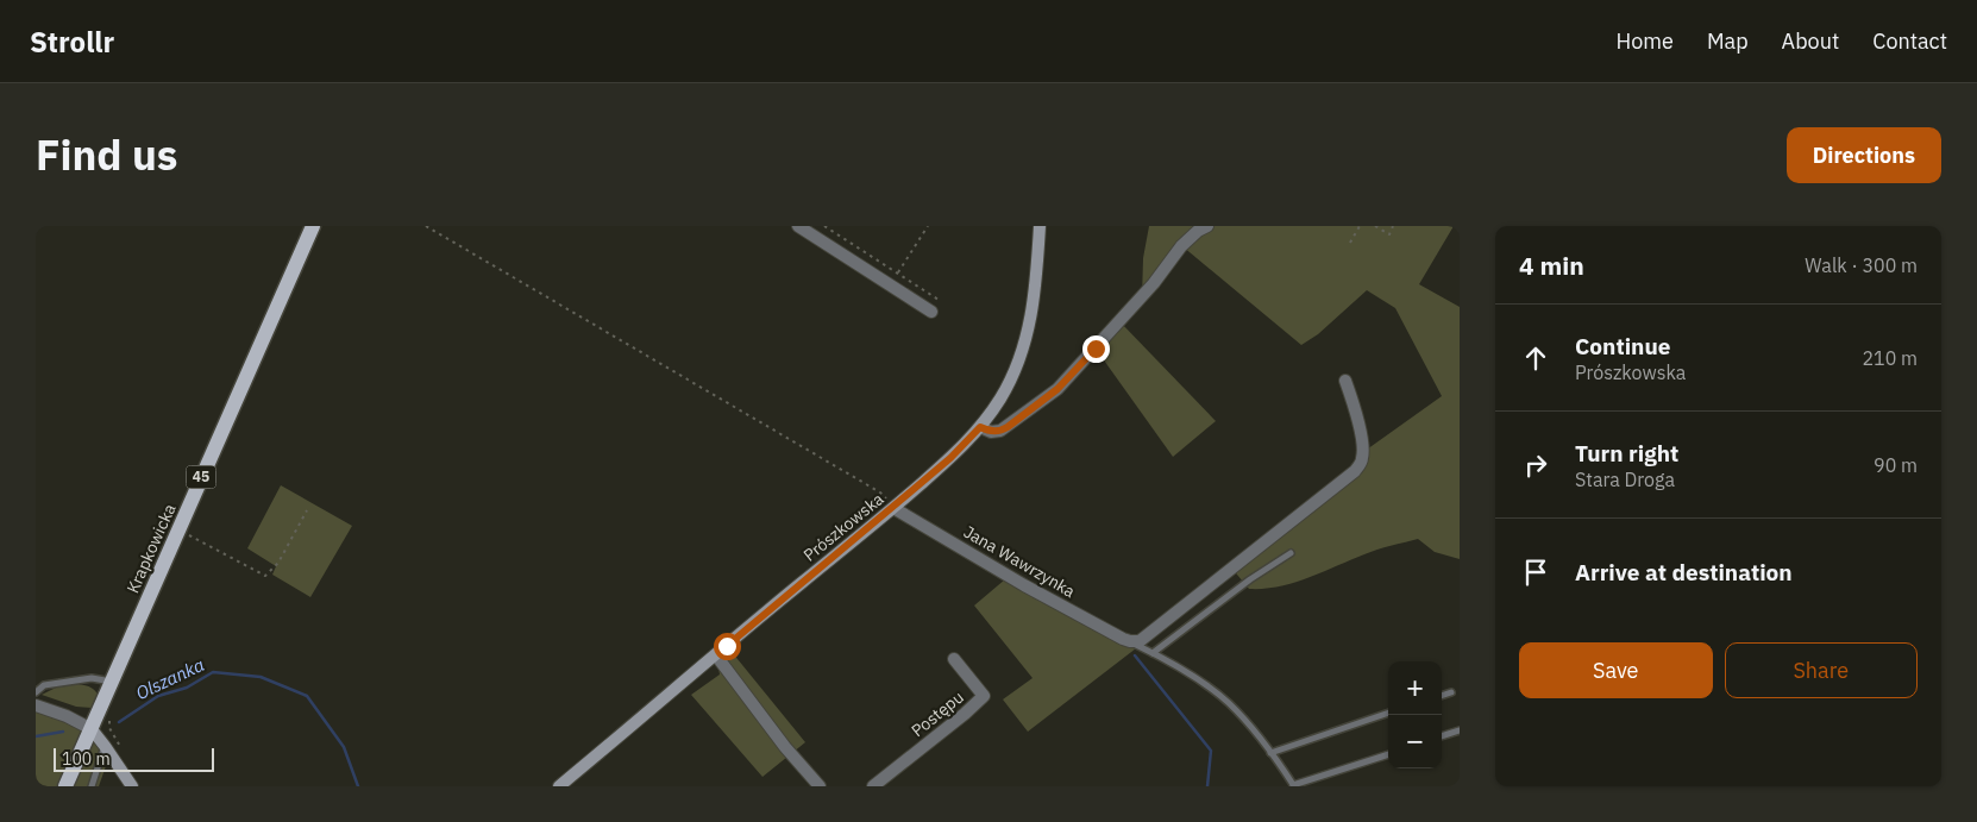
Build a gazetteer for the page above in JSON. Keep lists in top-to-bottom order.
{
  "streets": {
    "main road": ["45", "Prószkowska", "Krapkowicka"],
    "street": ["Jana Wawrzynka", "Postępu"]
  },
  "crossings": [
    ["Prószkowska", "Jana Wawrzynka"]
  ],
  "water": ["Olszanka"],
  "scale_bar": "100 m",
  "page": {
    "header": "Strollr",
    "nav": [
      "Home",
      "Map",
      "About",
      "Contact"
    ],
    "title": "Find us",
    "buttons": [
      "Directions",
      ["Save", "Share"]
    ],
    "heading": ["4 min", "Walk · 300 m"],
    "list": [
      ["Continue", "Prószkowska", "210 m"],
      ["Turn right", "Stara Droga", "90 m"],
      "Arrive at destination"
    ],
    "map_buttons": ["+", "−"],
    "scale": "100 m"
  }
}
